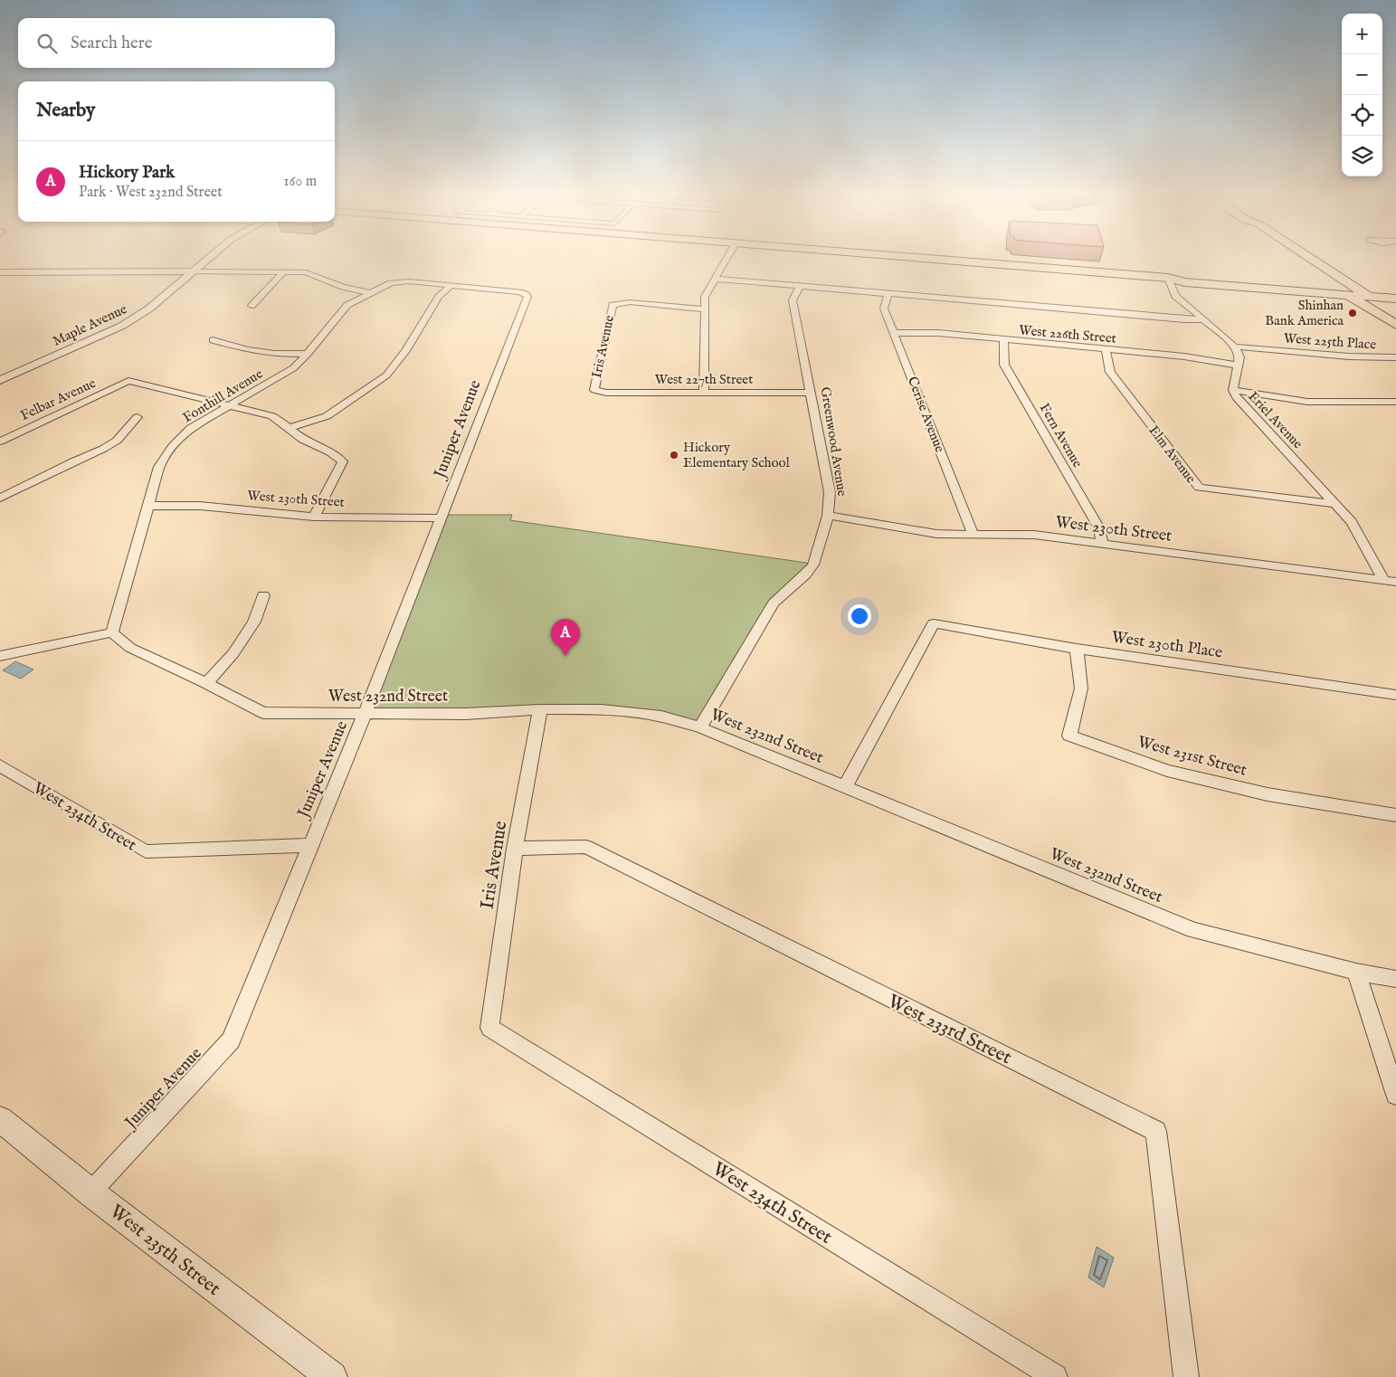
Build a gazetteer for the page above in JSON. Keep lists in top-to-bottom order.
{
  "streets": {
    "street": [
      "Maple Avenue",
      "West 226th Street",
      "West 225th Place",
      "Iris Avenue",
      "West 227th Street",
      "Fonthill Avenue",
      "Felbar Avenue",
      "Cerise Avenue",
      "Eriel Avenue",
      "Juniper Avenue",
      "Fern Avenue",
      "Greenwood Avenue",
      "Elm Avenue",
      "West 230th Street",
      "West 230th Place",
      "West 232nd Street",
      "West 231st Street",
      "West 234th Street",
      "West 233rd Street",
      "West 235th Street"
    ]
  },
  "crossings": [
    ["West 226th Street", "Cerise Avenue"],
    ["West 226th Street", "Eriel Avenue"],
    ["West 226th Street", "Fern Avenue"],
    ["West 226th Street", "Elm Avenue"],
    ["West 225th Place", "Eriel Avenue"],
    ["Iris Avenue", "West 227th Street"],
    ["Iris Avenue", "West 232nd Street"],
    ["Iris Avenue", "West 234th Street"],
    ["Iris Avenue", "West 233rd Street"],
    ["West 227th Street", "Greenwood Avenue"],
    ["Fonthill Avenue", "Felbar Avenue"],
    ["Fonthill Avenue", "West 230th Street"],
    ["Fonthill Avenue", "West 232nd Street"],
    ["Cerise Avenue", "West 230th Street"],
    ["Eriel Avenue", "Elm Avenue"],
    ["Eriel Avenue", "West 230th Street"],
    ["Juniper Avenue", "West 230th Street"],
    ["Juniper Avenue", "West 232nd Street"],
    ["Juniper Avenue", "West 234th Street"],
    ["Juniper Avenue", "West 235th Street"],
    ["Fern Avenue", "West 230th Street"],
    ["Greenwood Avenue", "West 230th Street"],
    ["Greenwood Avenue", "West 232nd Street"],
    ["West 230th Place", "West 232nd Street"],
    ["West 230th Place", "West 231st Street"]
  ],
  "places": ["Shinhan Bank America", "Hickory Elementary School"],
  "page": {
    "map_buttons": ["+", "−"],
    "search": "Search here",
    "heading": "Nearby",
    "list": [
      {
        "mark": "A",
        "name": "Hickory Park",
        "note": "Park · West 232nd Street",
        "value": "160 m"
      }
    ],
    "pins": "A"
  }
}
